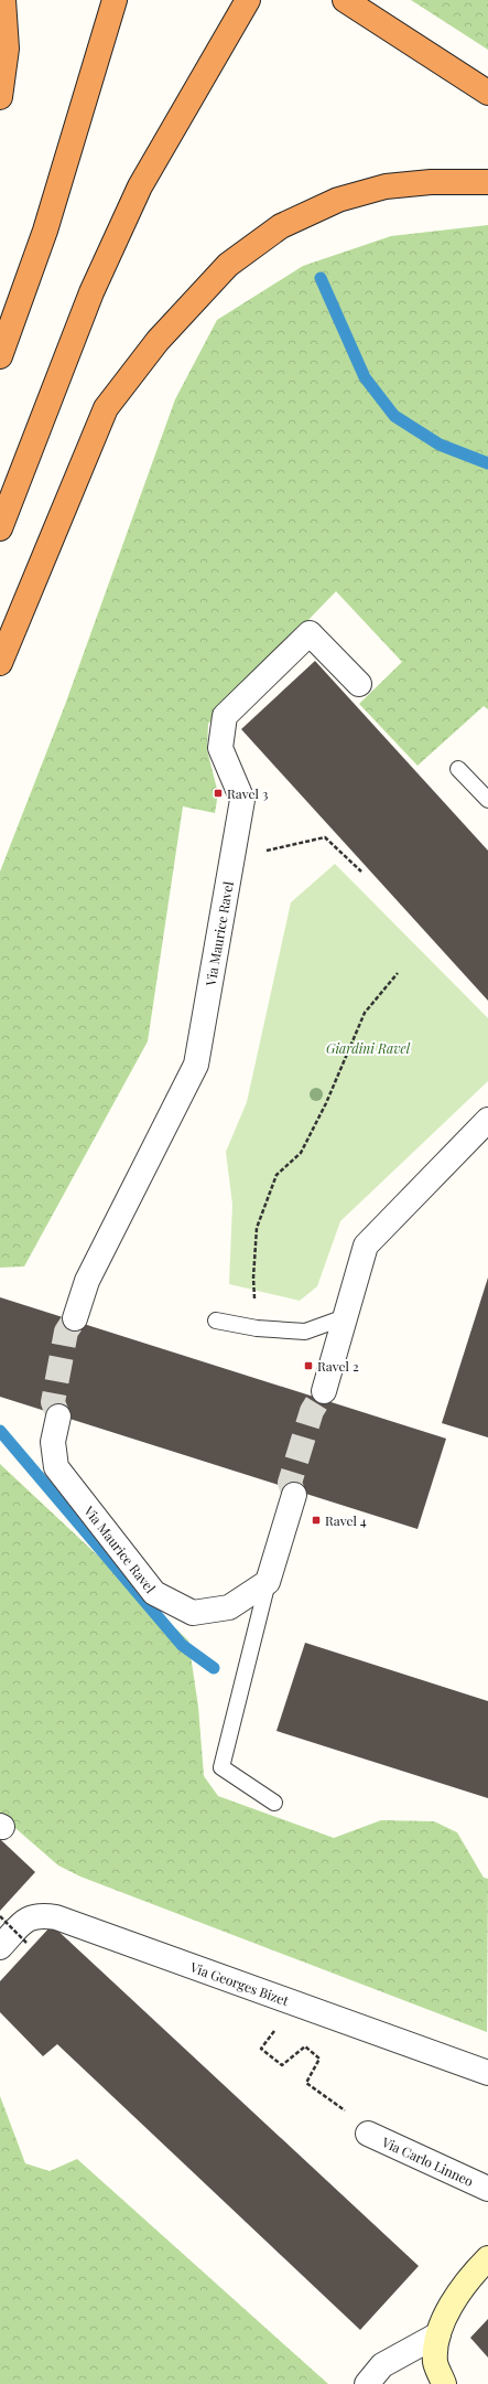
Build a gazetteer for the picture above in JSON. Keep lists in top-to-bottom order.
{
  "streets": {
    "street": ["Via Maurice Ravel", "Via Georges Bizet", "Via Carlo Linneo"]
  },
  "parks": ["Giardini Ravel"],
  "places": {
    "transit": ["Ravel 3", "Ravel 2", "Ravel 4"]
  }
}
